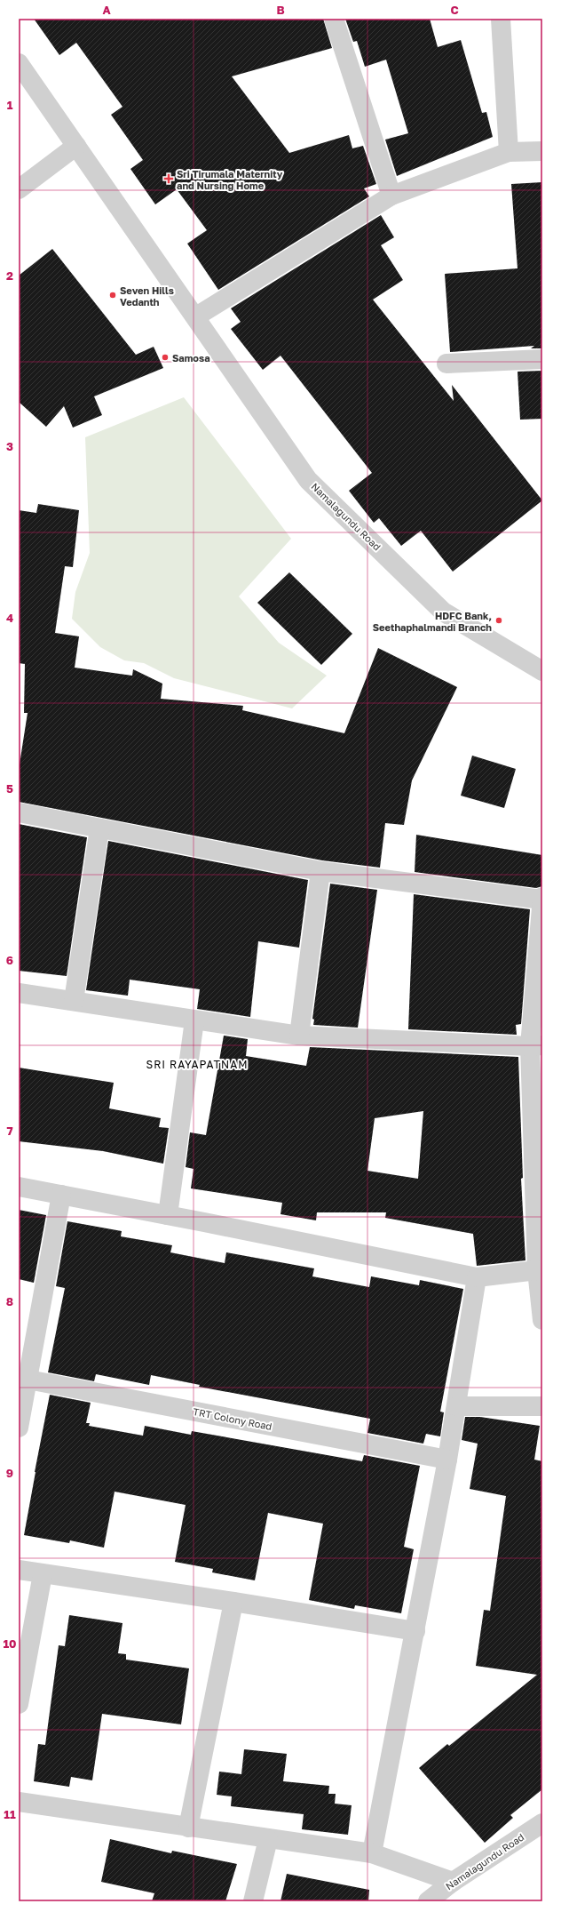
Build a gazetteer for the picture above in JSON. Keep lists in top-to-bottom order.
{
  "streets": {
    "street": ["Namalagundu Road", "TRT Colony Road"]
  },
  "districts": ["SRI RAYAPATNAM"],
  "places": {
    "health": ["Sri Tirumala Maternity and Nursing Home"],
    "other": ["Seven Hills Vedanth", "Samosa", "HDFC Bank, Seethaphalmandi Branch"]
  },
  "grid": {
    "columns": ["A", "B", "C"],
    "rows": [
      "1",
      "2",
      "3",
      "4",
      "5",
      "6",
      "7",
      "8",
      "9",
      "10",
      "11"
    ]
  }
}
